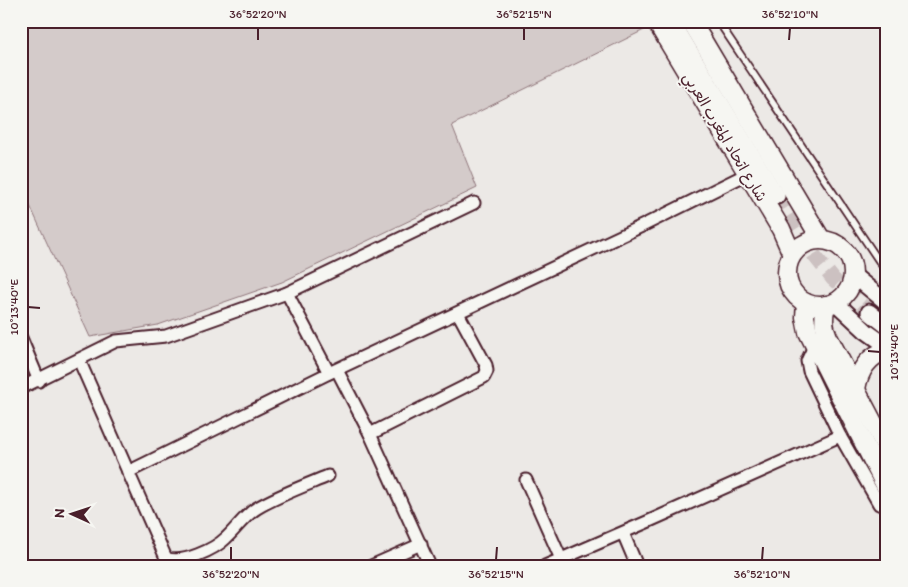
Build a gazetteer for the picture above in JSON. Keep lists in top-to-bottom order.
{
  "streets": {
    "main road": ["شارع اتحاد المغرب العربي"]
  },
  "north": "left",
  "coordinates": [
    "36°52'20\"N",
    "36°52'15\"N",
    "36°52'10\"N",
    "10°13'40\"E"
  ]
}
